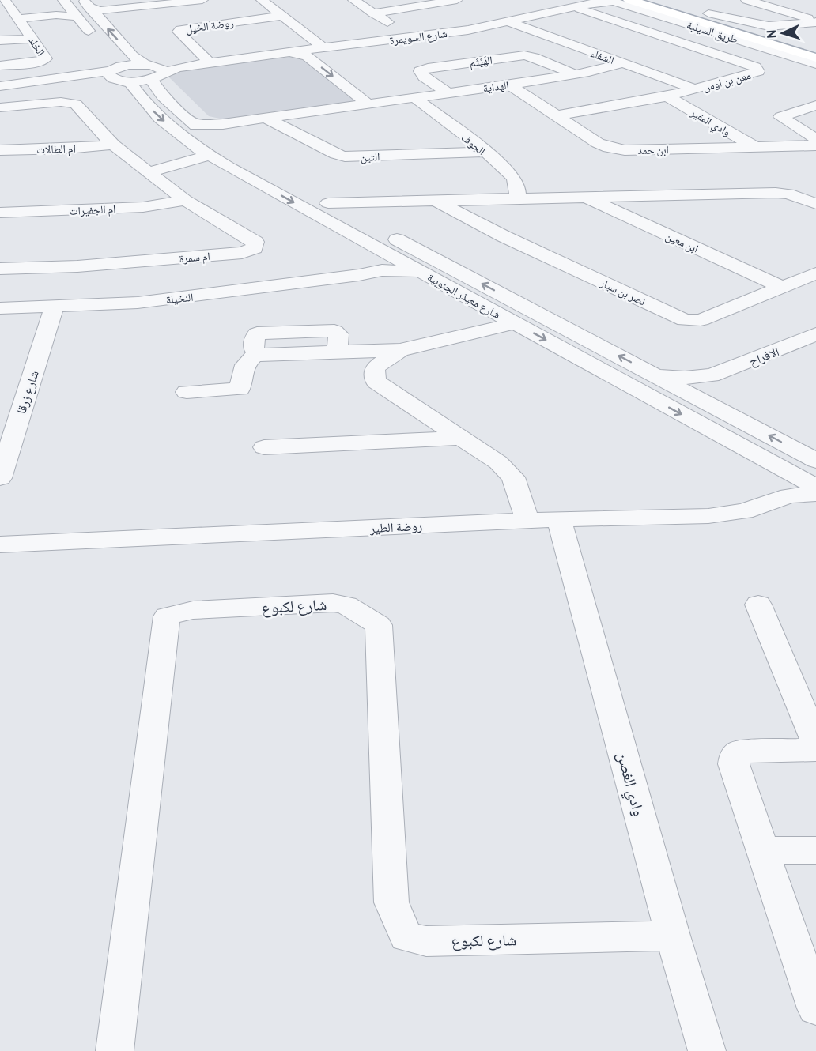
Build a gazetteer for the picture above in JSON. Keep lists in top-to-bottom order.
{
  "streets": {
    "main road": ["طريق السيلية"],
    "street": [
      "روضة الخيل",
      "شارع السويمرة",
      "الخلد",
      "الشفاء",
      "الهَيْثَم",
      "معن بن اوس",
      "الهداية",
      "وادي المقير",
      "الجوف",
      "ام الطالات",
      "ابن حمد",
      "التين",
      "ام الجفيرات",
      "ابن معين",
      "ام سمرة",
      "نصر بن سيار",
      "شارع معيذر الجنوبية",
      "النخيلة",
      "الافراح",
      "شارع زرقا",
      "روضة الطير",
      "شارع لكبوع",
      "وادي الغصن"
    ]
  },
  "crossings": [
    ["روضة الخيل", "شارع السويمرة"],
    ["طريق السيلية", "شارع السويمرة"],
    ["شارع السويمرة", "الشفاء"],
    ["شارع السويمرة", "معن بن اوس"],
    ["شارع السويمرة", "شارع معيذر الجنوبية"],
    ["الشفاء", "معن بن اوس"],
    ["الشفاء", "الهداية"],
    ["الهَيْثَم", "الهداية"],
    ["معن بن اوس", "وادي المقير"],
    ["معن بن اوس", "ابن حمد"],
    ["الهداية", "الجوف"],
    ["الهداية", "ابن حمد"],
    ["الهداية", "التين"],
    ["الهداية", "شارع معيذر الجنوبية"],
    ["وادي المقير", "ابن حمد"],
    ["الجوف", "التين"],
    ["ام الطالات", "ام سمرة"],
    ["ام الجفيرات", "ام سمرة"],
    ["ابن معين", "نصر بن سيار"],
    ["ام سمرة", "شارع معيذر الجنوبية"],
    ["شارع معيذر الجنوبية", "النخيلة"],
    ["شارع معيذر الجنوبية", "الافراح"],
    ["النخيلة", "شارع زرقا"],
    ["روضة الطير", "وادي الغصن"],
    ["شارع لكبوع", "وادي الغصن"]
  ],
  "north": "left"
}
